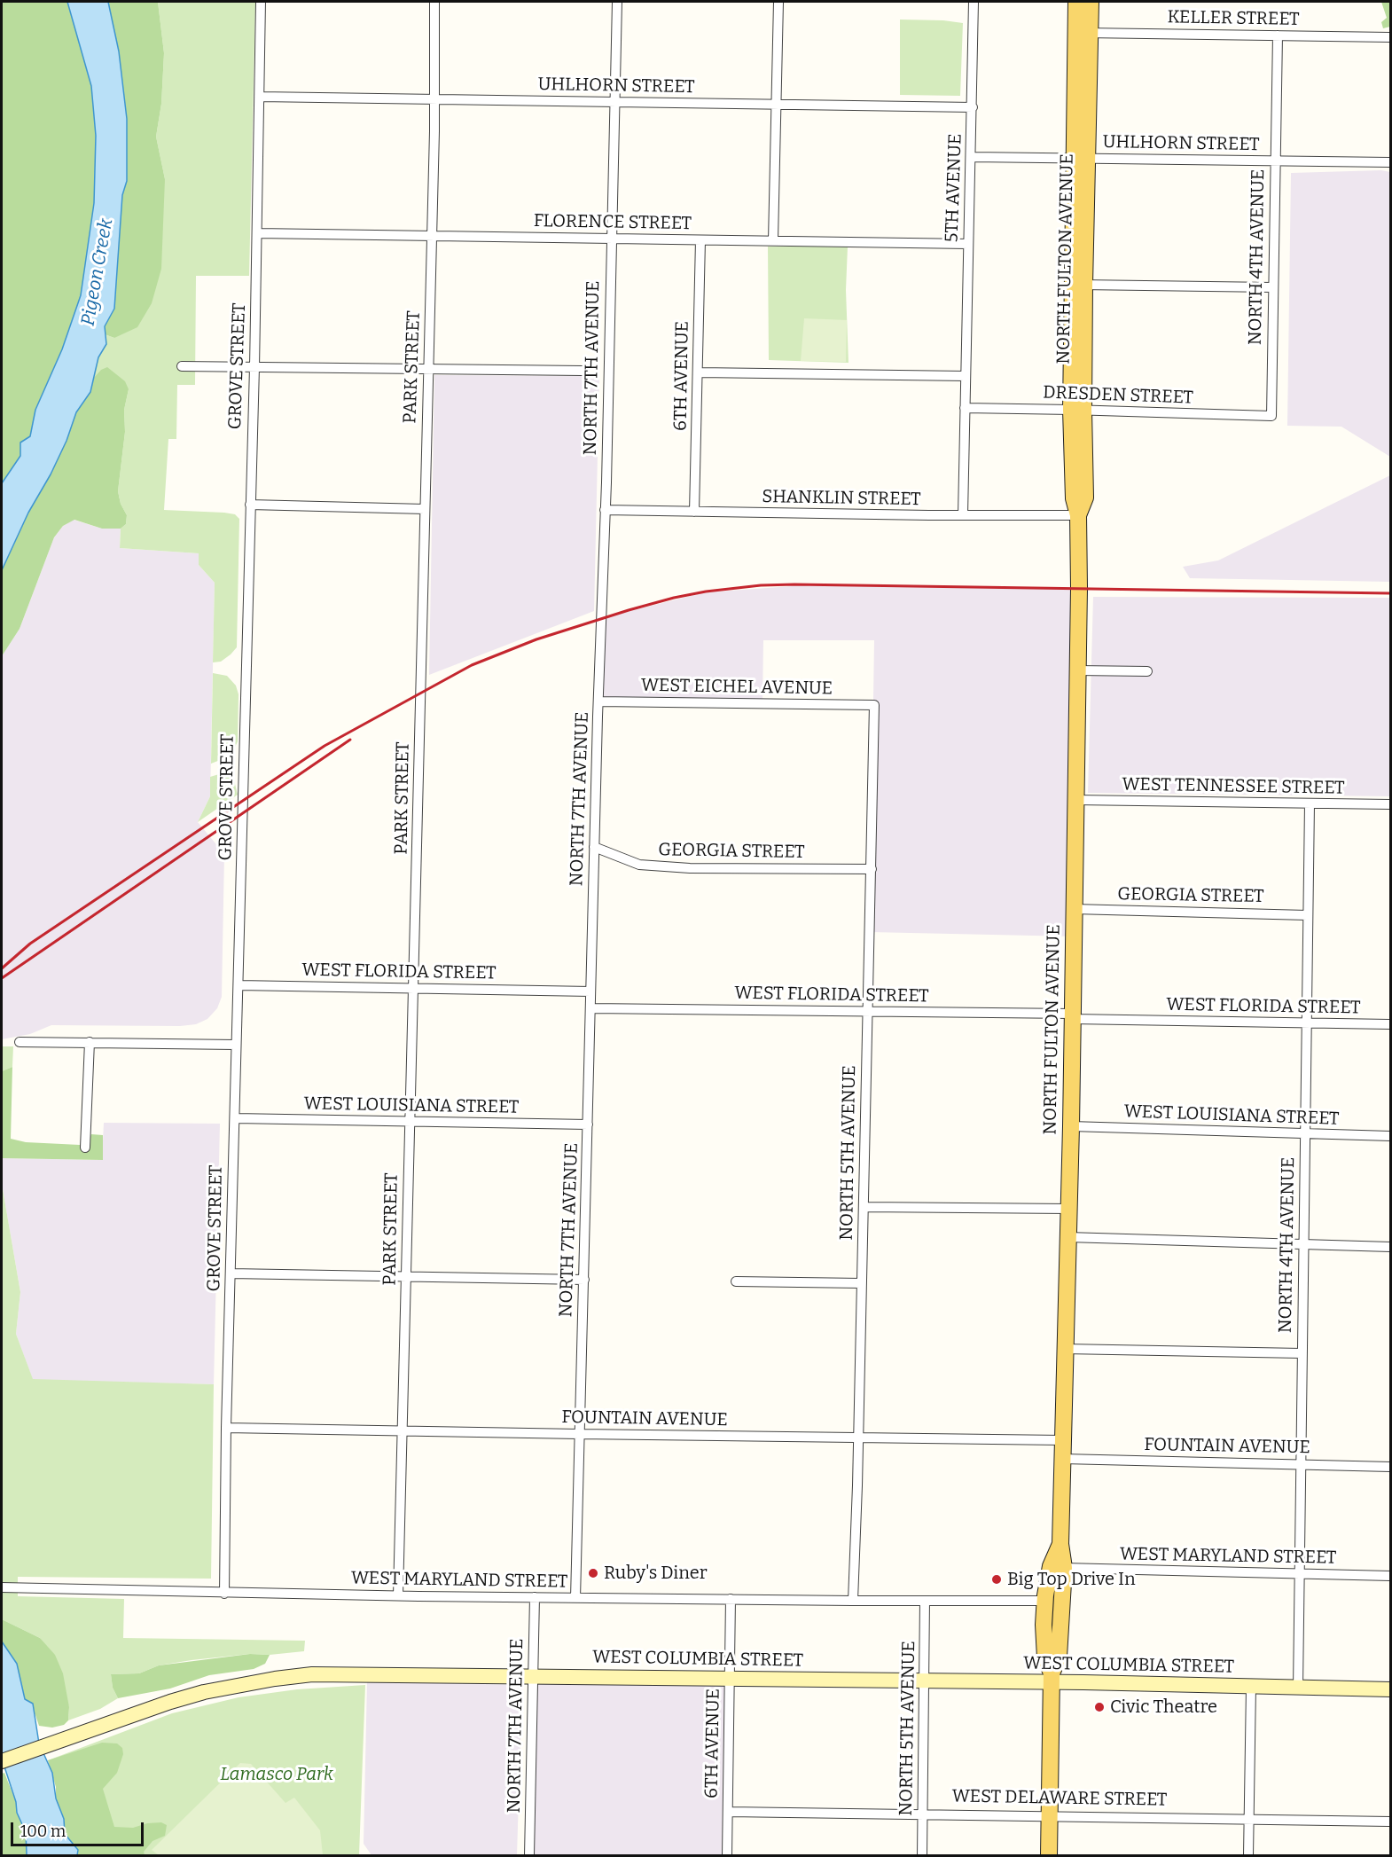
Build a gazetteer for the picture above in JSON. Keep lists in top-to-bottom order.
{
  "streets": {
    "main road": ["NORTH FULTON AVENUE", "WEST COLUMBIA STREET"],
    "street": [
      "KELLER STREET",
      "UHLHORN STREET",
      "5TH AVENUE",
      "FLORENCE STREET",
      "NORTH 4TH AVENUE",
      "GROVE STREET",
      "PARK STREET",
      "NORTH 7TH AVENUE",
      "6TH AVENUE",
      "DRESDEN STREET",
      "SHANKLIN STREET",
      "WEST EICHEL AVENUE",
      "WEST TENNESSEE STREET",
      "GEORGIA STREET",
      "WEST FLORIDA STREET",
      "WEST LOUISIANA STREET",
      "NORTH 5TH AVENUE",
      "FOUNTAIN AVENUE",
      "WEST MARYLAND STREET",
      "WEST DELAWARE STREET"
    ]
  },
  "crossings": [
    ["KELLER STREET", "NORTH 4TH AVENUE"],
    ["KELLER STREET", "NORTH FULTON AVENUE"],
    ["UHLHORN STREET", "5TH AVENUE"],
    ["UHLHORN STREET", "NORTH 4TH AVENUE"],
    ["UHLHORN STREET", "NORTH FULTON AVENUE"],
    ["UHLHORN STREET", "GROVE STREET"],
    ["UHLHORN STREET", "PARK STREET"],
    ["UHLHORN STREET", "NORTH 7TH AVENUE"],
    ["5TH AVENUE", "FLORENCE STREET"],
    ["FLORENCE STREET", "GROVE STREET"],
    ["FLORENCE STREET", "PARK STREET"],
    ["FLORENCE STREET", "NORTH 7TH AVENUE"],
    ["FLORENCE STREET", "6TH AVENUE"],
    ["NORTH 4TH AVENUE", "DRESDEN STREET"],
    ["NORTH 4TH AVENUE", "WEST TENNESSEE STREET"],
    ["NORTH 4TH AVENUE", "GEORGIA STREET"],
    ["NORTH 4TH AVENUE", "WEST FLORIDA STREET"],
    ["NORTH 4TH AVENUE", "WEST LOUISIANA STREET"],
    ["NORTH 4TH AVENUE", "FOUNTAIN AVENUE"],
    ["NORTH 4TH AVENUE", "WEST MARYLAND STREET"],
    ["NORTH 4TH AVENUE", "WEST COLUMBIA STREET"],
    ["NORTH FULTON AVENUE", "DRESDEN STREET"],
    ["NORTH FULTON AVENUE", "SHANKLIN STREET"],
    ["NORTH FULTON AVENUE", "WEST TENNESSEE STREET"],
    ["NORTH FULTON AVENUE", "GEORGIA STREET"],
    ["NORTH FULTON AVENUE", "WEST FLORIDA STREET"],
    ["NORTH FULTON AVENUE", "WEST LOUISIANA STREET"],
    ["NORTH FULTON AVENUE", "FOUNTAIN AVENUE"],
    ["NORTH FULTON AVENUE", "WEST MARYLAND STREET"],
    ["NORTH FULTON AVENUE", "WEST COLUMBIA STREET"],
    ["NORTH FULTON AVENUE", "WEST DELAWARE STREET"],
    ["GROVE STREET", "WEST FLORIDA STREET"],
    ["GROVE STREET", "WEST LOUISIANA STREET"],
    ["GROVE STREET", "FOUNTAIN AVENUE"],
    ["GROVE STREET", "WEST MARYLAND STREET"],
    ["PARK STREET", "WEST FLORIDA STREET"],
    ["PARK STREET", "WEST LOUISIANA STREET"],
    ["PARK STREET", "FOUNTAIN AVENUE"],
    ["PARK STREET", "WEST MARYLAND STREET"],
    ["NORTH 7TH AVENUE", "SHANKLIN STREET"],
    ["NORTH 7TH AVENUE", "WEST EICHEL AVENUE"],
    ["NORTH 7TH AVENUE", "GEORGIA STREET"],
    ["NORTH 7TH AVENUE", "WEST FLORIDA STREET"],
    ["NORTH 7TH AVENUE", "WEST LOUISIANA STREET"],
    ["NORTH 7TH AVENUE", "FOUNTAIN AVENUE"],
    ["NORTH 7TH AVENUE", "WEST MARYLAND STREET"],
    ["NORTH 7TH AVENUE", "WEST COLUMBIA STREET"],
    ["6TH AVENUE", "SHANKLIN STREET"],
    ["6TH AVENUE", "WEST MARYLAND STREET"],
    ["6TH AVENUE", "WEST COLUMBIA STREET"],
    ["6TH AVENUE", "WEST DELAWARE STREET"],
    ["WEST EICHEL AVENUE", "NORTH 5TH AVENUE"],
    ["GEORGIA STREET", "NORTH 5TH AVENUE"],
    ["WEST FLORIDA STREET", "NORTH 5TH AVENUE"],
    ["NORTH 5TH AVENUE", "FOUNTAIN AVENUE"],
    ["NORTH 5TH AVENUE", "WEST MARYLAND STREET"],
    ["NORTH 5TH AVENUE", "WEST COLUMBIA STREET"],
    ["NORTH 5TH AVENUE", "WEST DELAWARE STREET"]
  ],
  "water": ["Pigeon Creek"],
  "parks": ["Lamasco Park"],
  "places": ["Ruby's Diner", "Big Top Drive In", "Civic Theatre"],
  "scale_bar": "100 m"
}
